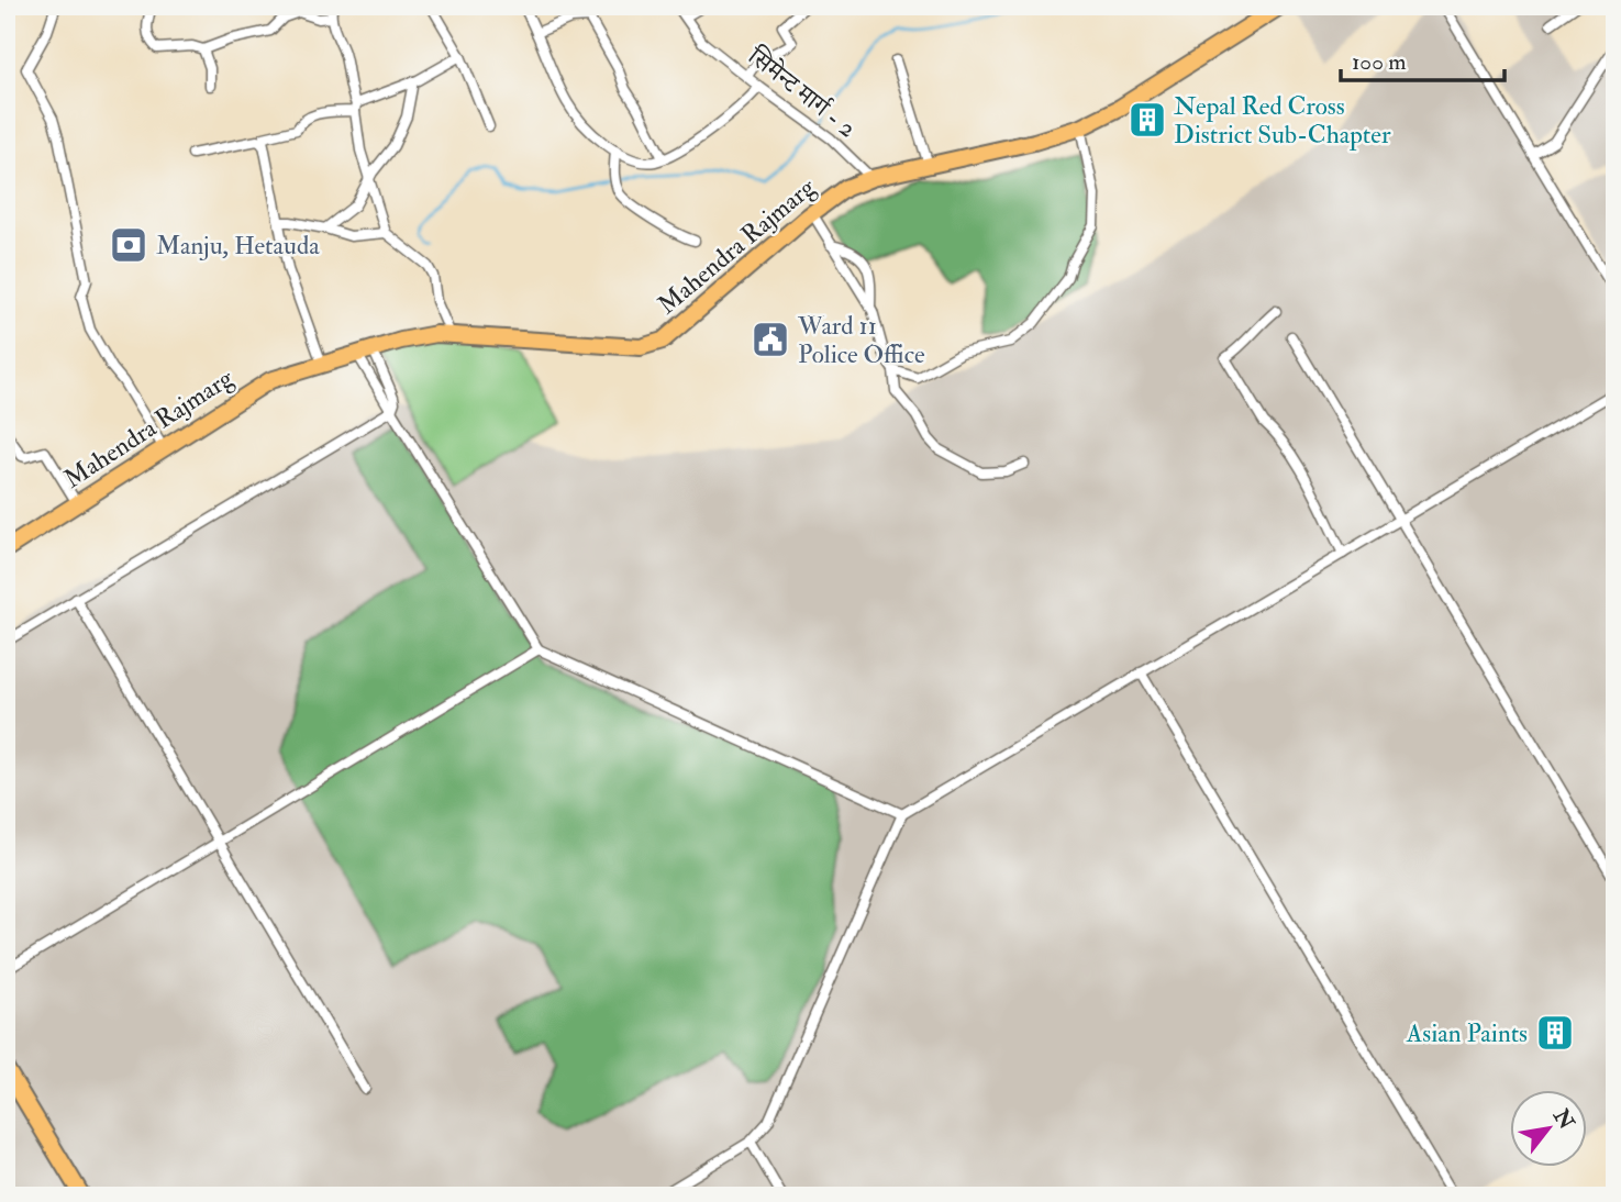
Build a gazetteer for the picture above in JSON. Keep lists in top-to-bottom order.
{
  "streets": {
    "highway": ["Mahendra Rajmarg"],
    "street": ["सिमेन्ट मार्ग - 2"]
  },
  "crossings": [
    ["सिमेन्ट मार्ग - 2", "Mahendra Rajmarg"]
  ],
  "places": {
    "building": ["Nepal Red Cross District Sub-Chapter", "Asian Paints"],
    "bank": ["Manju, Hetauda"],
    "public building": ["Ward 11 Police Office"]
  },
  "scale_bar": "100 m",
  "north": "top right"
}
